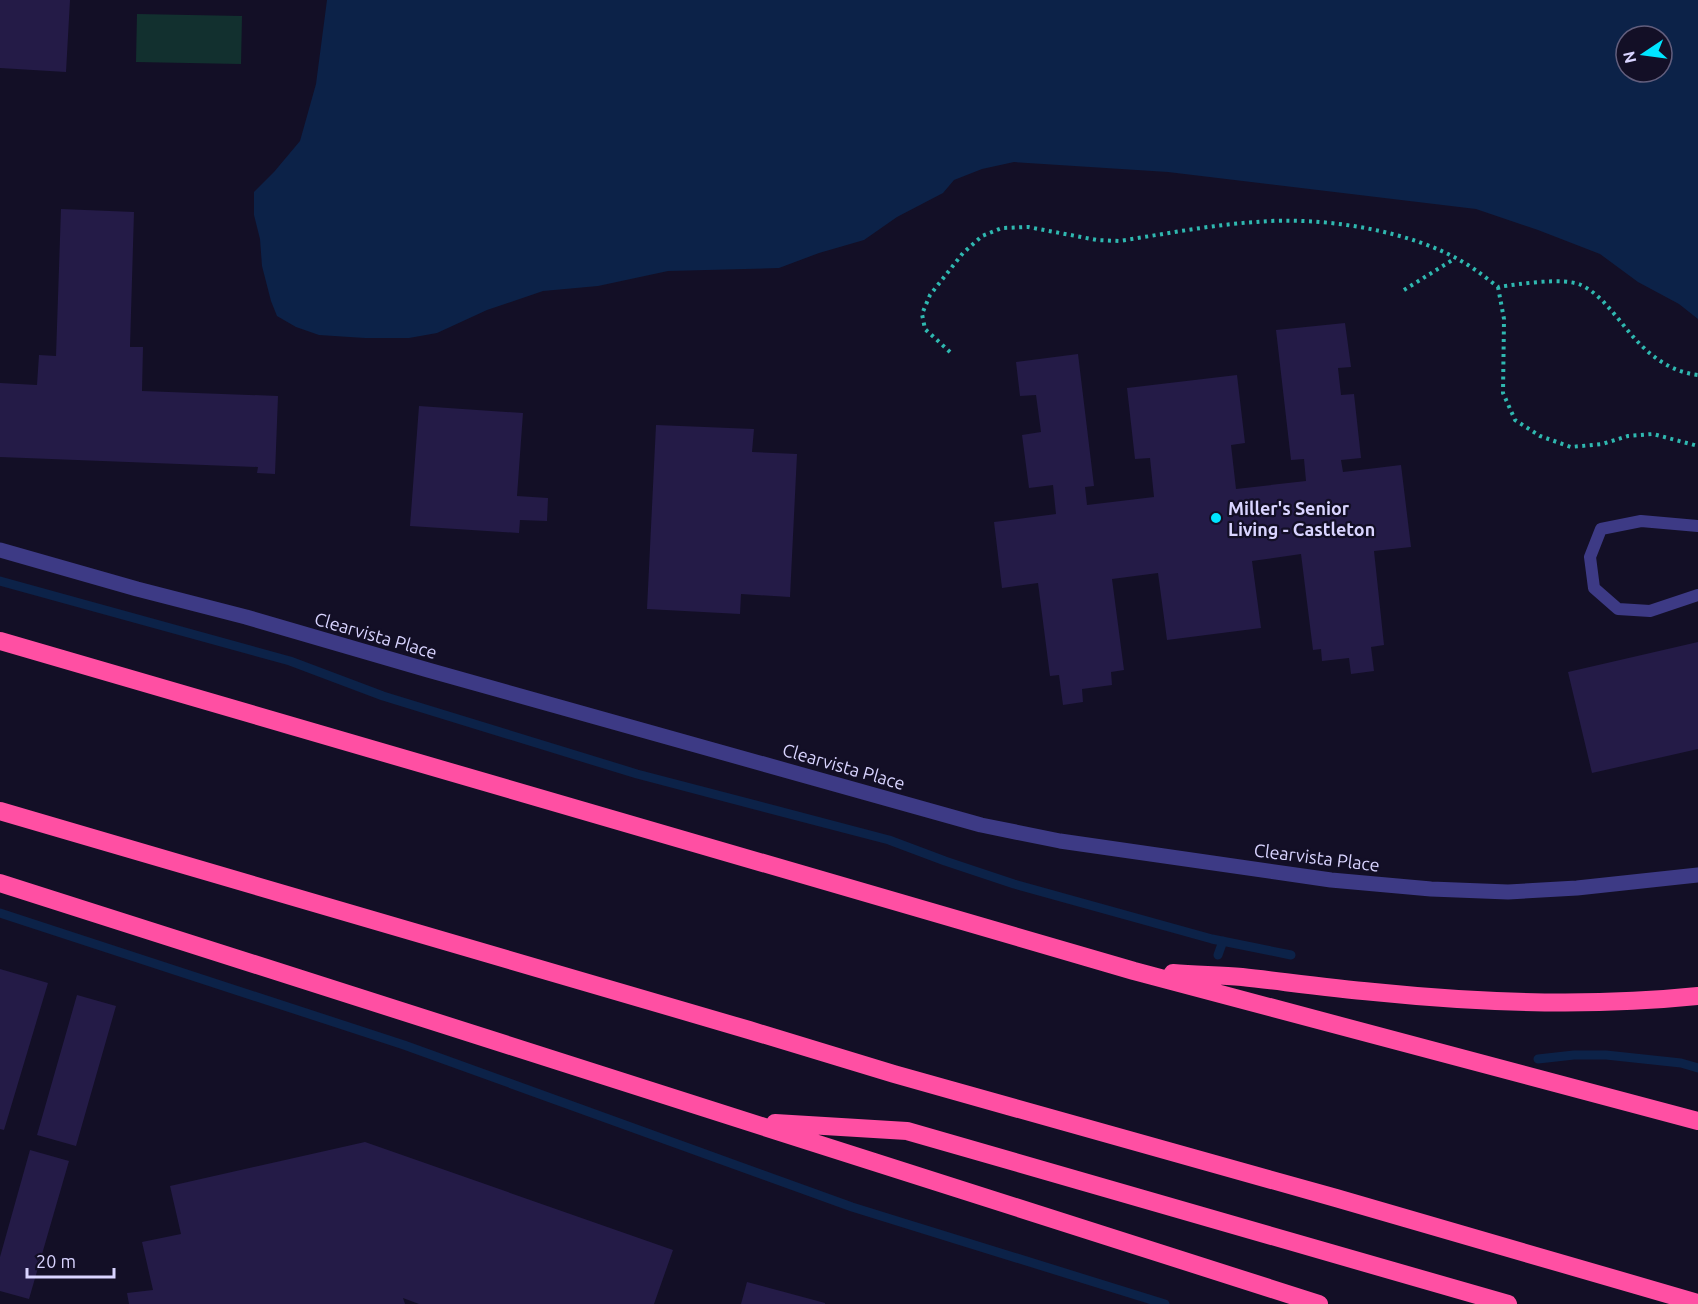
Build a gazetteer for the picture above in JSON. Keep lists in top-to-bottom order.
{
  "streets": {
    "street": ["Clearvista Place"]
  },
  "places": ["Miller's Senior Living - Castleton"],
  "scale_bar": "20 m",
  "north": "left"
}
